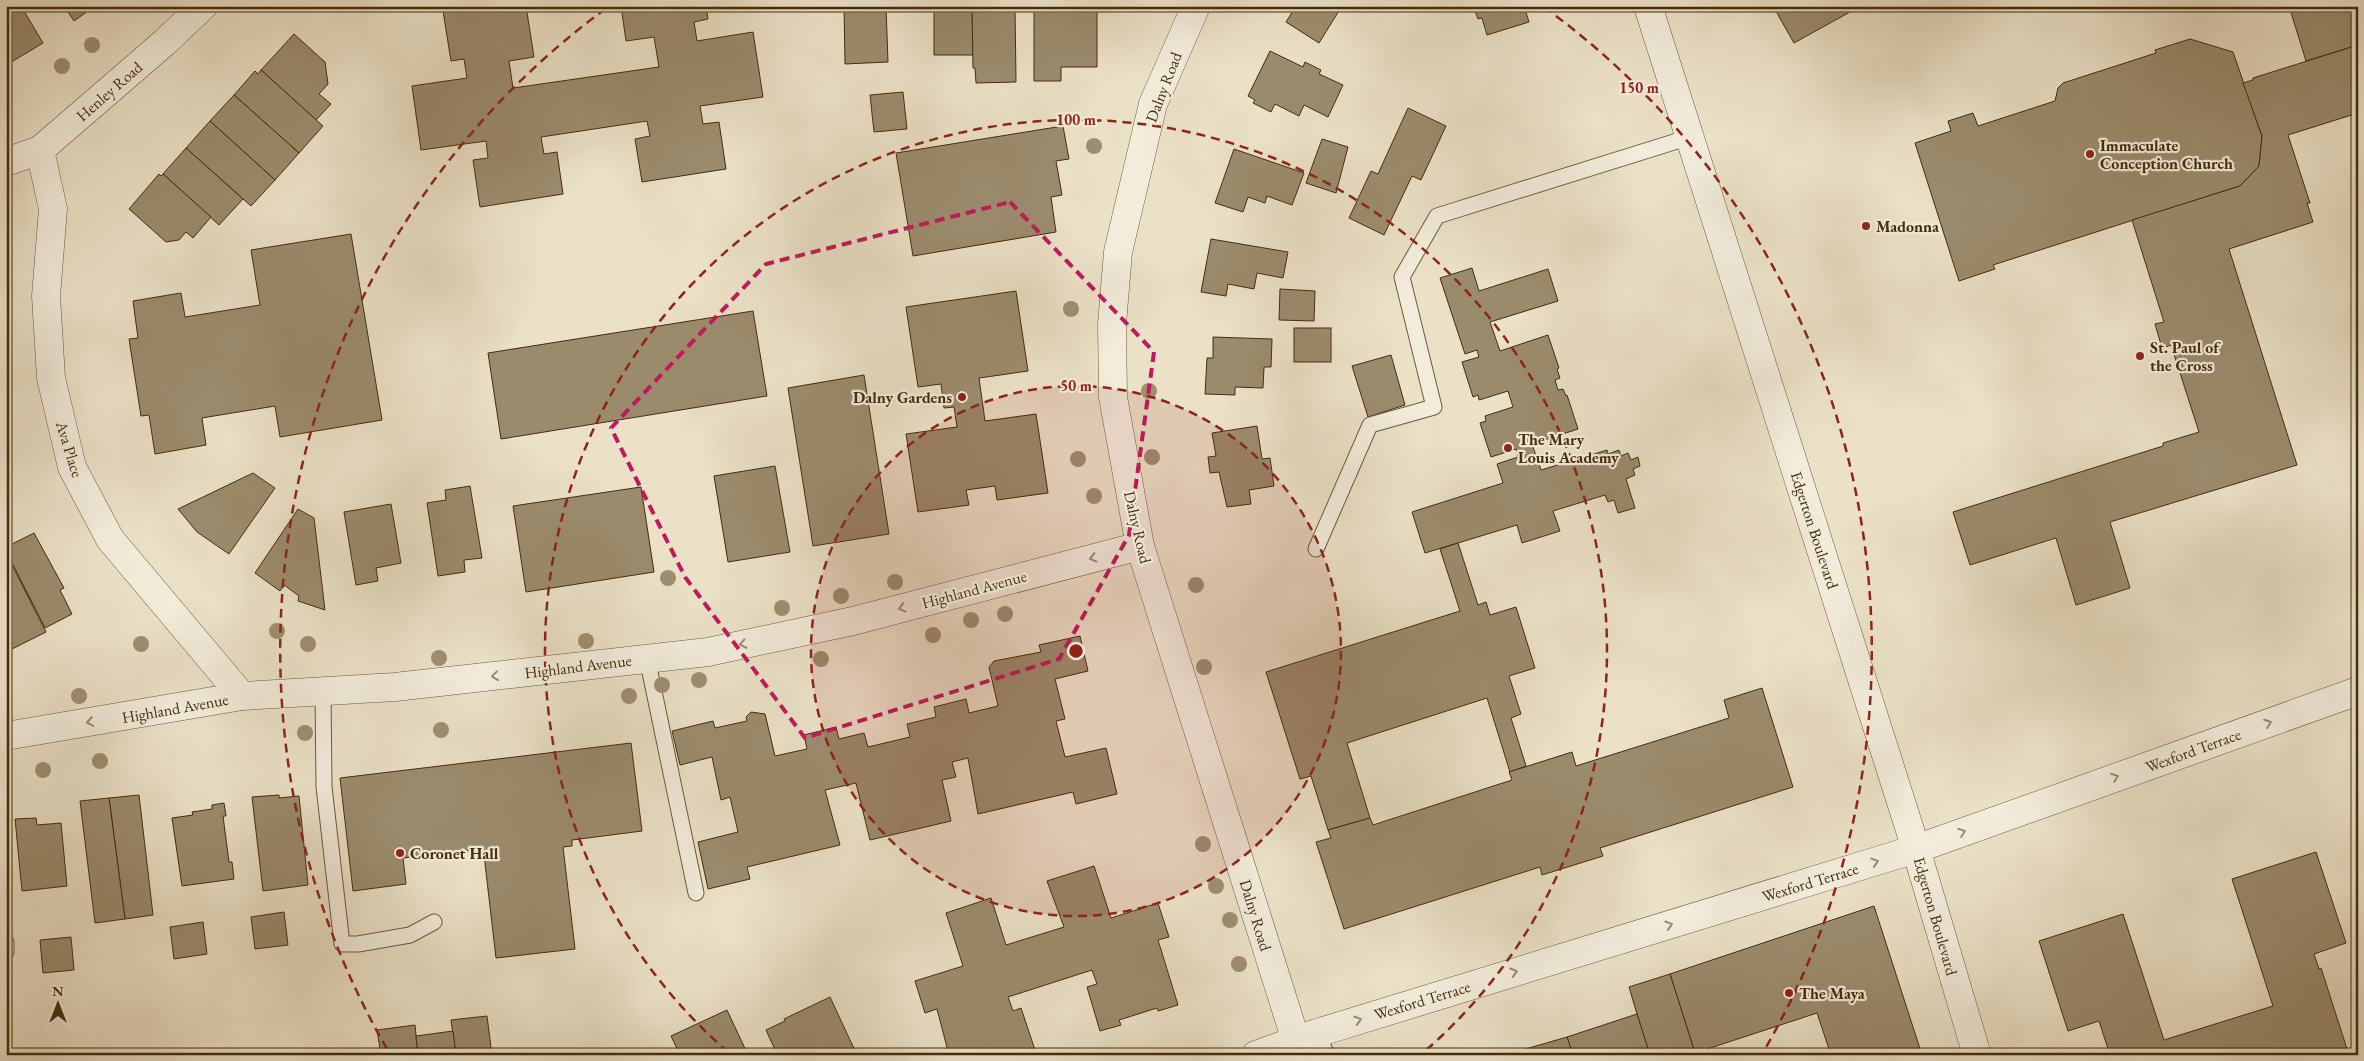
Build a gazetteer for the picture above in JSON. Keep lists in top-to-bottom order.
{
  "streets": {
    "street": [
      "Dalny Road",
      "Henley Road",
      "Ava Place",
      "Edgerton Boulevard",
      "Highland Avenue",
      "Wexford Terrace"
    ]
  },
  "crossings": [
    ["Dalny Road", "Highland Avenue"],
    ["Dalny Road", "Wexford Terrace"],
    ["Henley Road", "Ava Place"],
    ["Ava Place", "Highland Avenue"],
    ["Edgerton Boulevard", "Wexford Terrace"]
  ],
  "one_way": ["Highland Avenue", "Wexford Terrace"],
  "places": [
    "Immaculate Conception Church",
    "Madonna",
    "St. Paul of the Cross",
    "Dalny Gardens",
    "The Mary Louis Academy",
    "Coronet Hall",
    "The Maya"
  ],
  "north": "top",
  "rings": ["150 m", "100 m", "50 m"]
}
